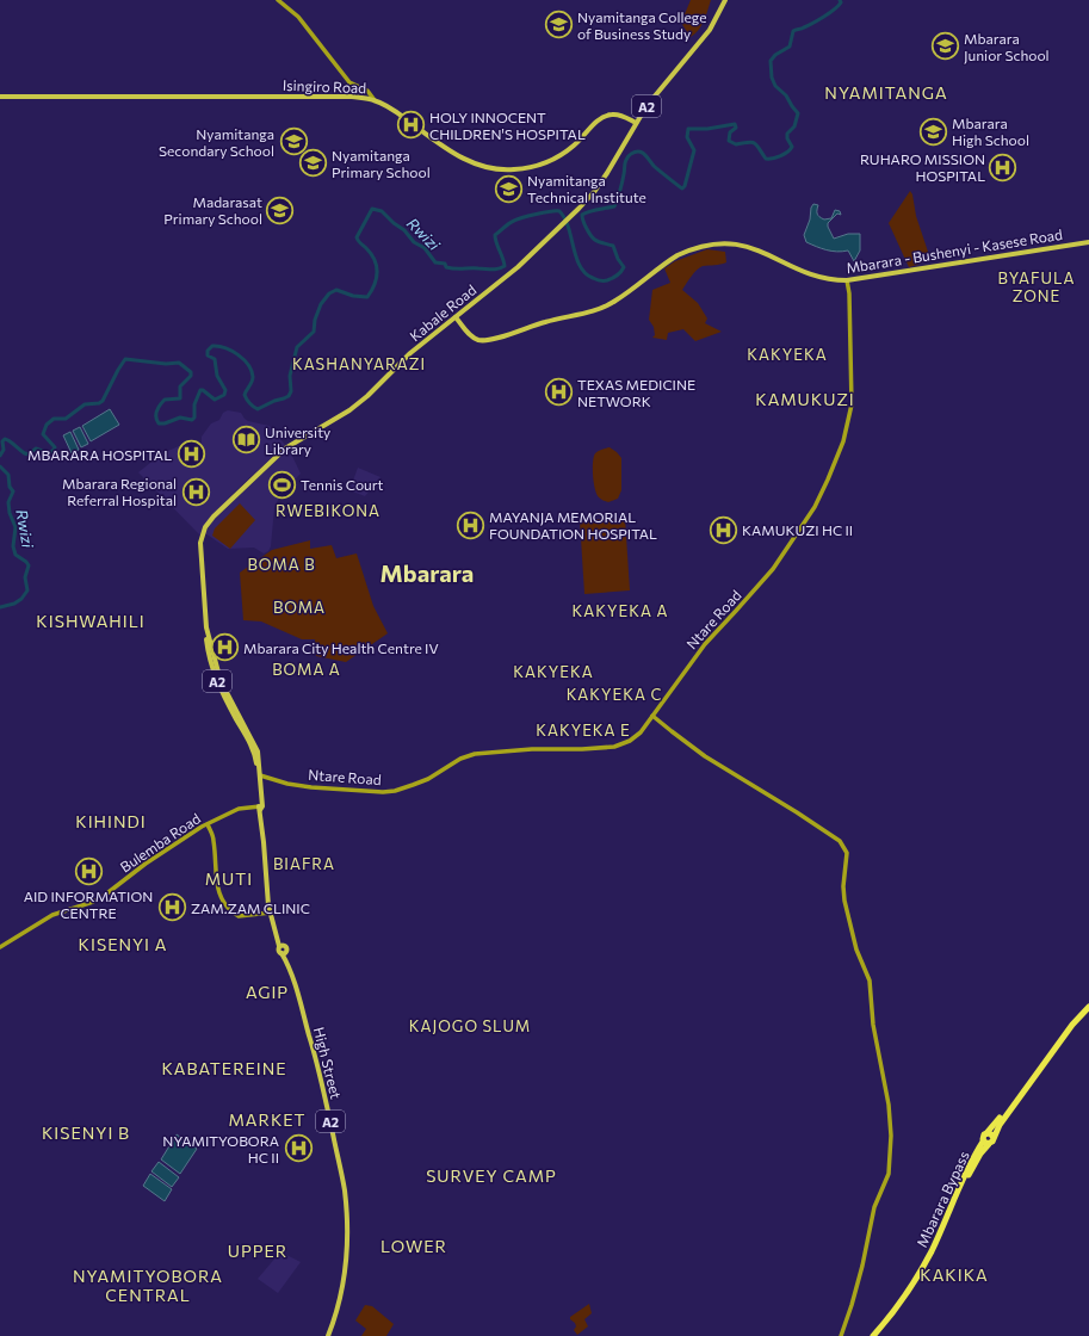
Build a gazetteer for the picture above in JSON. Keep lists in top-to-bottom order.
{
  "streets": {
    "highway": ["Mbarara Bypass"],
    "main road": [
      "Isingiro Road",
      "A2",
      "Mbarara - Bushenyi - Kasese Road",
      "Kabale Road",
      "Ntare Road",
      "Bulemba Road",
      "High Street"
    ]
  },
  "crossings": [
    ["Isingiro Road", "A2"],
    ["Isingiro Road", "Kabale Road"],
    ["A2", "Kabale Road"],
    ["A2", "Ntare Road"],
    ["A2", "Bulemba Road"],
    ["A2", "High Street"],
    ["Mbarara - Bushenyi - Kasese Road", "Kabale Road"],
    ["Mbarara - Bushenyi - Kasese Road", "Ntare Road"]
  ],
  "districts": [
    "NYAMITANGA",
    "BYAFULA ZONE",
    "KAKYEKA",
    "KASHANYARAZI",
    "KAMUKUZI",
    "RWEBIKONA",
    "BOMA B",
    "Mbarara",
    "BOMA",
    "KAKYEKA A",
    "KISHWAHILI",
    "BOMA A",
    "KAKYEKA",
    "KAKYEKA C",
    "KAKYEKA E",
    "KIHINDI",
    "BIAFRA",
    "MUTI",
    "KISENYI A",
    "AGIP",
    "KAJOGO SLUM",
    "KABATEREINE",
    "MARKET",
    "KISENYI B",
    "SURVEY CAMP",
    "LOWER",
    "UPPER",
    "KAKIKA",
    "NYAMITYOBORA CENTRAL"
  ],
  "water": ["Rwizi"],
  "places": {
    "school or university": [
      "Nyamitanga College of Business Study",
      "Mbarara Junior School",
      "Mbarara High School",
      "Nyamitanga Secondary School",
      "Nyamitanga Primary School",
      "Nyamitanga Technical Institute",
      "Madarasat Primary School"
    ],
    "hospital": [
      "HOLY INNOCENT CHILDREN'S HOSPITAL",
      "RUHARO MISSION HOSPITAL",
      "TEXAS MEDICINE NETWORK",
      "MBARARA HOSPITAL",
      "Mbarara Regional Referral Hospital",
      "MAYANJA MEMORIAL FOUNDATION HOSPITAL",
      "KAMUKUZI HC II",
      "Mbarara City Health Centre IV",
      "AID INFORMATION CENTRE",
      "ZAM.ZAM CLINIC",
      "NYAMITYOBORA HC II"
    ],
    "library": ["University Library"],
    "sports": ["Tennis Court"]
  }
}
